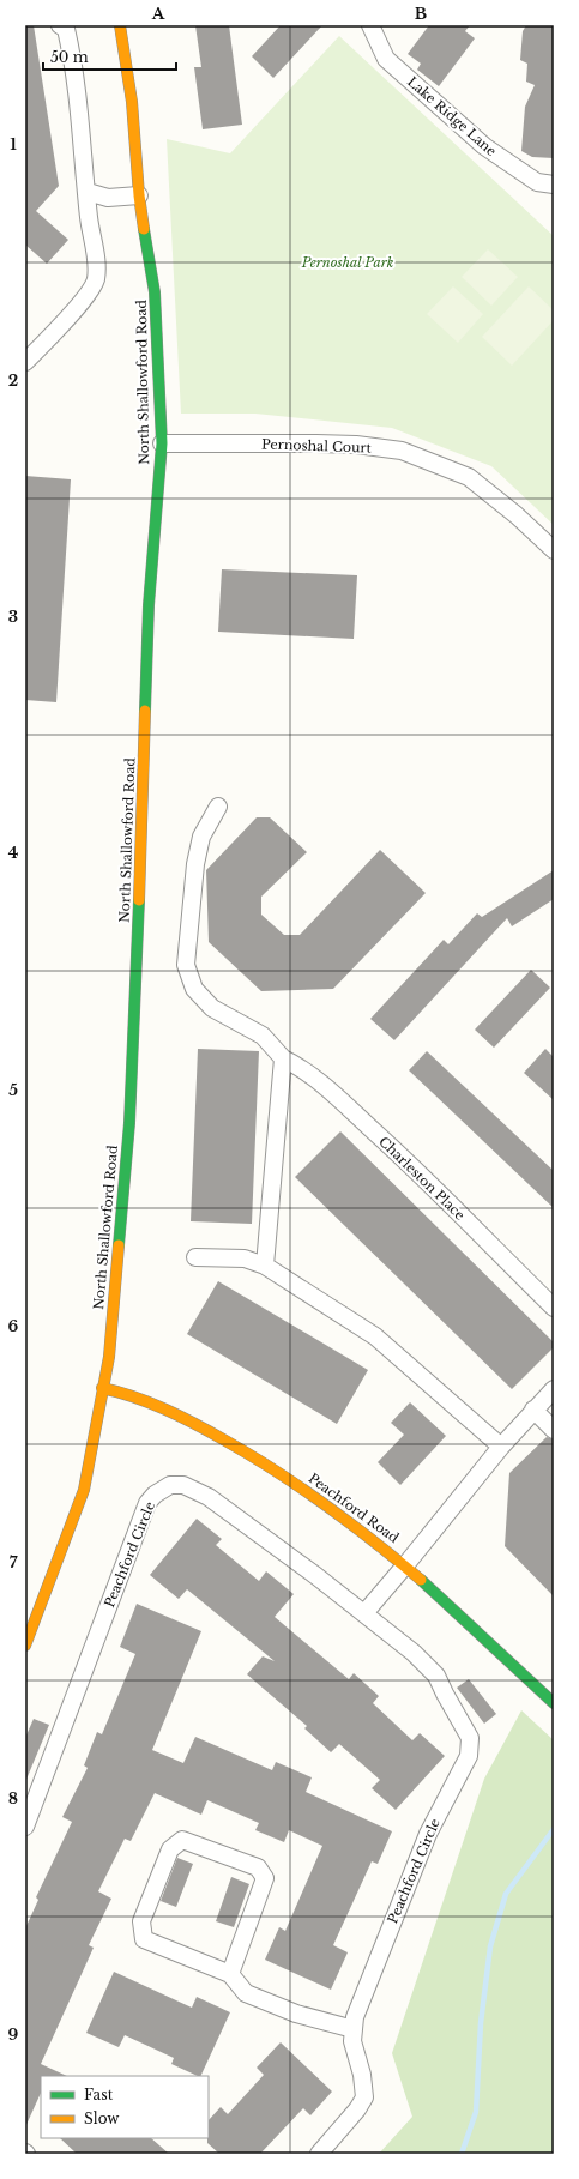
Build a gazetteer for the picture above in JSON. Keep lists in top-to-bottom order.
{
  "streets": {
    "street": [
      "Lake Ridge Lane",
      "North Shallowford Road",
      "Pernoshal Court",
      "Charleston Place",
      "Peachford Road",
      "Peachford Circle"
    ]
  },
  "crossings": [
    ["North Shallowford Road", "Pernoshal Court"],
    ["North Shallowford Road", "Peachford Road"]
  ],
  "parks": ["Pernoshal Park"],
  "legend": ["Fast", "Slow"],
  "scale_bar": "50 m",
  "grid": {
    "columns": ["A", "B"],
    "rows": [
      "1",
      "2",
      "3",
      "4",
      "5",
      "6",
      "7",
      "8",
      "9"
    ]
  }
}
